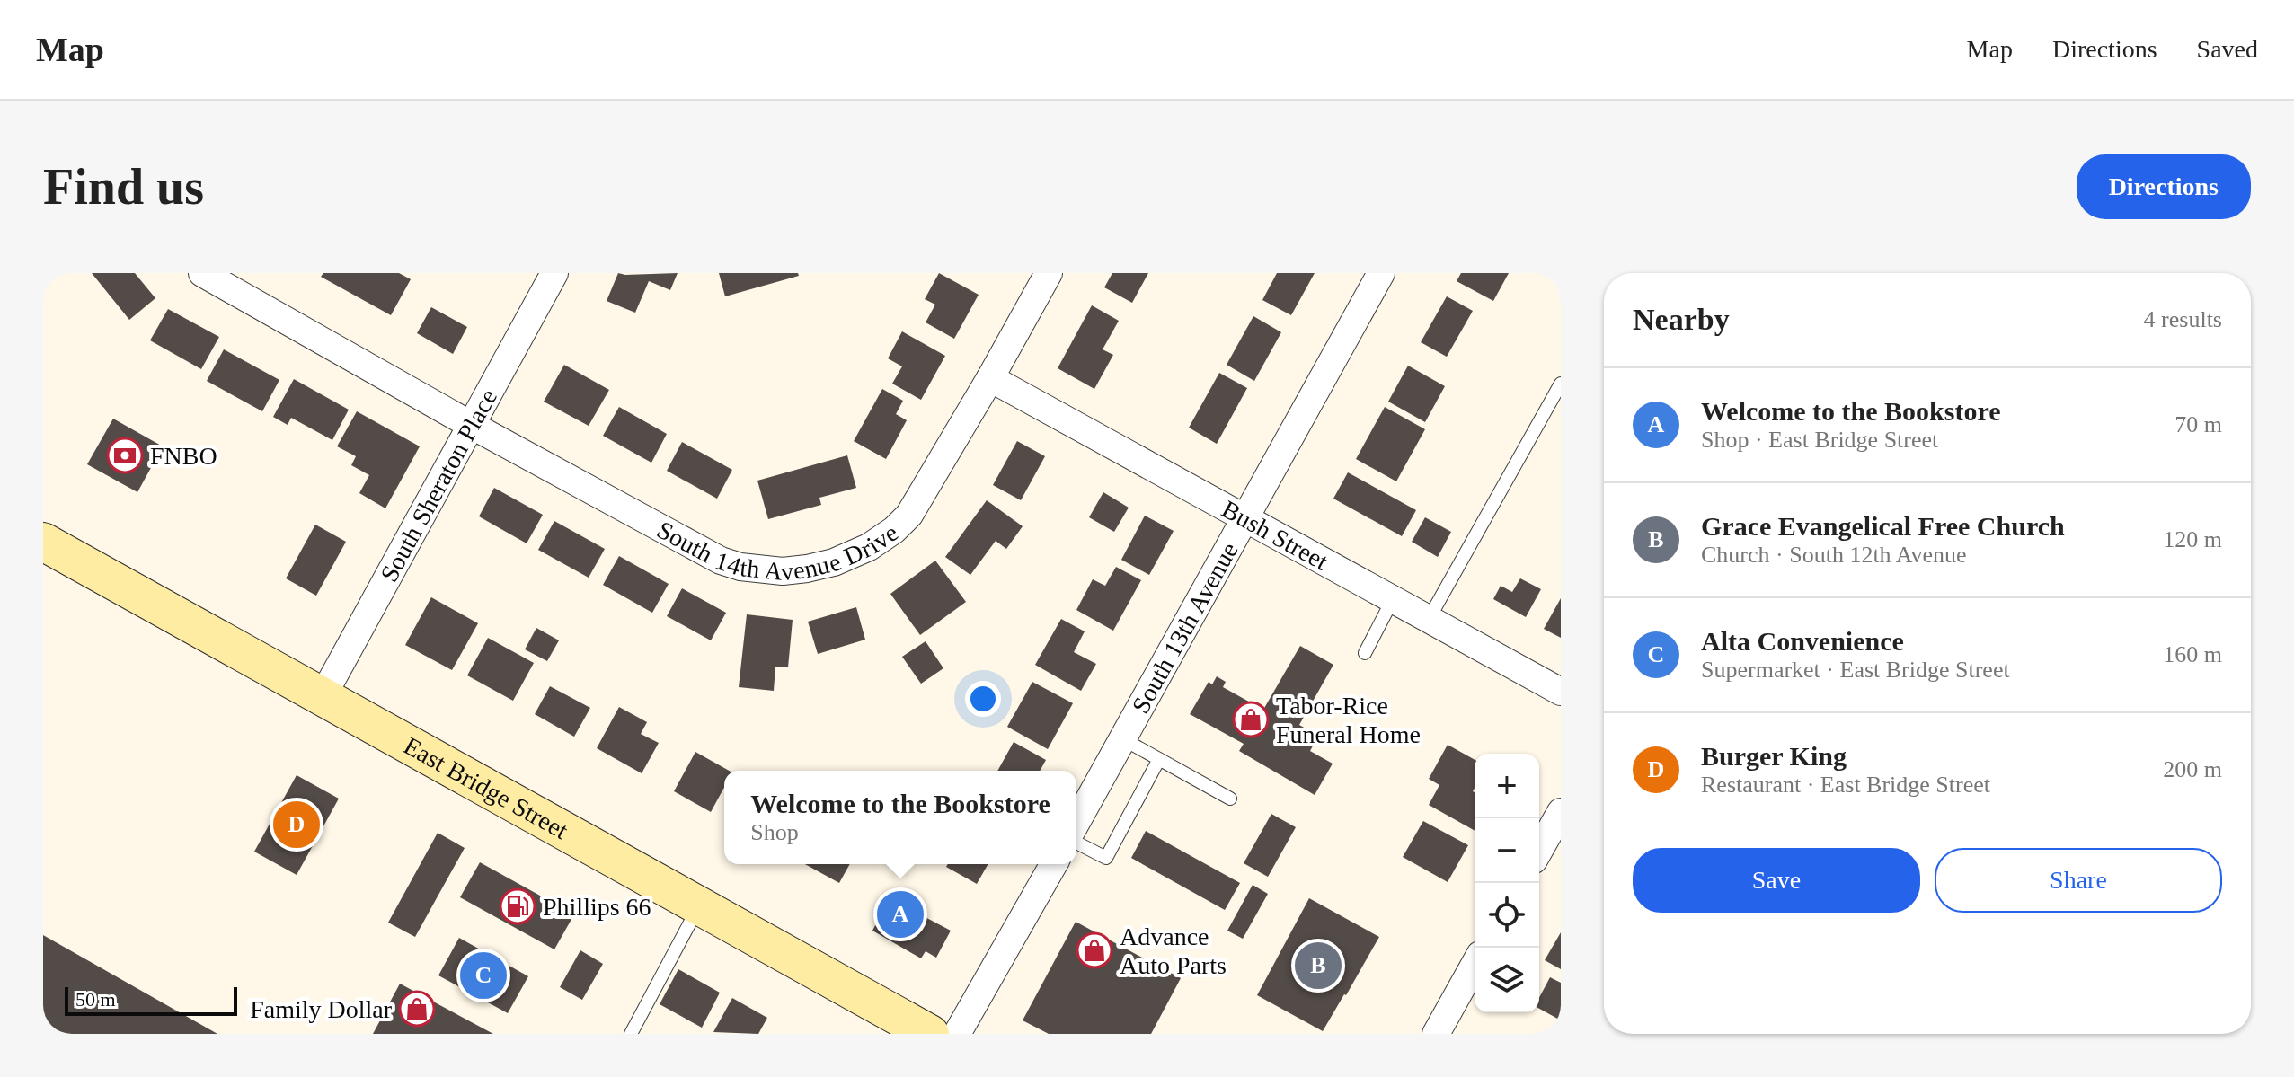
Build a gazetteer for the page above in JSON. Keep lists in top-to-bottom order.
{
  "streets": {
    "main road": ["East Bridge Street"],
    "street": [
      "South Sheraton Place",
      "South 14th Avenue Drive",
      "Bush Street",
      "South 13th Avenue"
    ]
  },
  "crossings": [
    ["South Sheraton Place", "South 14th Avenue Drive"],
    ["South Sheraton Place", "East Bridge Street"],
    ["South 14th Avenue Drive", "Bush Street"],
    ["Bush Street", "South 13th Avenue"]
  ],
  "places": {
    "bank": ["FNBO"],
    "shop": ["Tabor-Rice Funeral Home", "Advance Auto Parts", "Family Dollar"],
    "fuel station": ["Phillips 66"]
  },
  "scale_bar": "50 m",
  "page": {
    "header": "Map",
    "nav": ["Map", "Directions", "Saved"],
    "buttons": [
      "Directions",
      ["Save", "Share"]
    ],
    "title": "Find us",
    "heading": ["Nearby", "4 results"],
    "list": [
      {
        "mark": "A",
        "name": "Welcome to the Bookstore",
        "note": "Shop · East Bridge Street",
        "value": "70 m"
      },
      {
        "mark": "B",
        "name": "Grace Evangelical Free Church",
        "note": "Church · South 12th Avenue",
        "value": "120 m"
      },
      {
        "mark": "C",
        "name": "Alta Convenience",
        "note": "Supermarket · East Bridge Street",
        "value": "160 m"
      },
      {
        "mark": "D",
        "name": "Burger King",
        "note": "Restaurant · East Bridge Street",
        "value": "200 m"
      }
    ],
    "map_buttons": ["+", "−"],
    "popup": ["Welcome to the Bookstore", "Shop"],
    "pins": [
      "D",
      "A",
      "B",
      "C"
    ],
    "scale": "50 m"
  }
}
